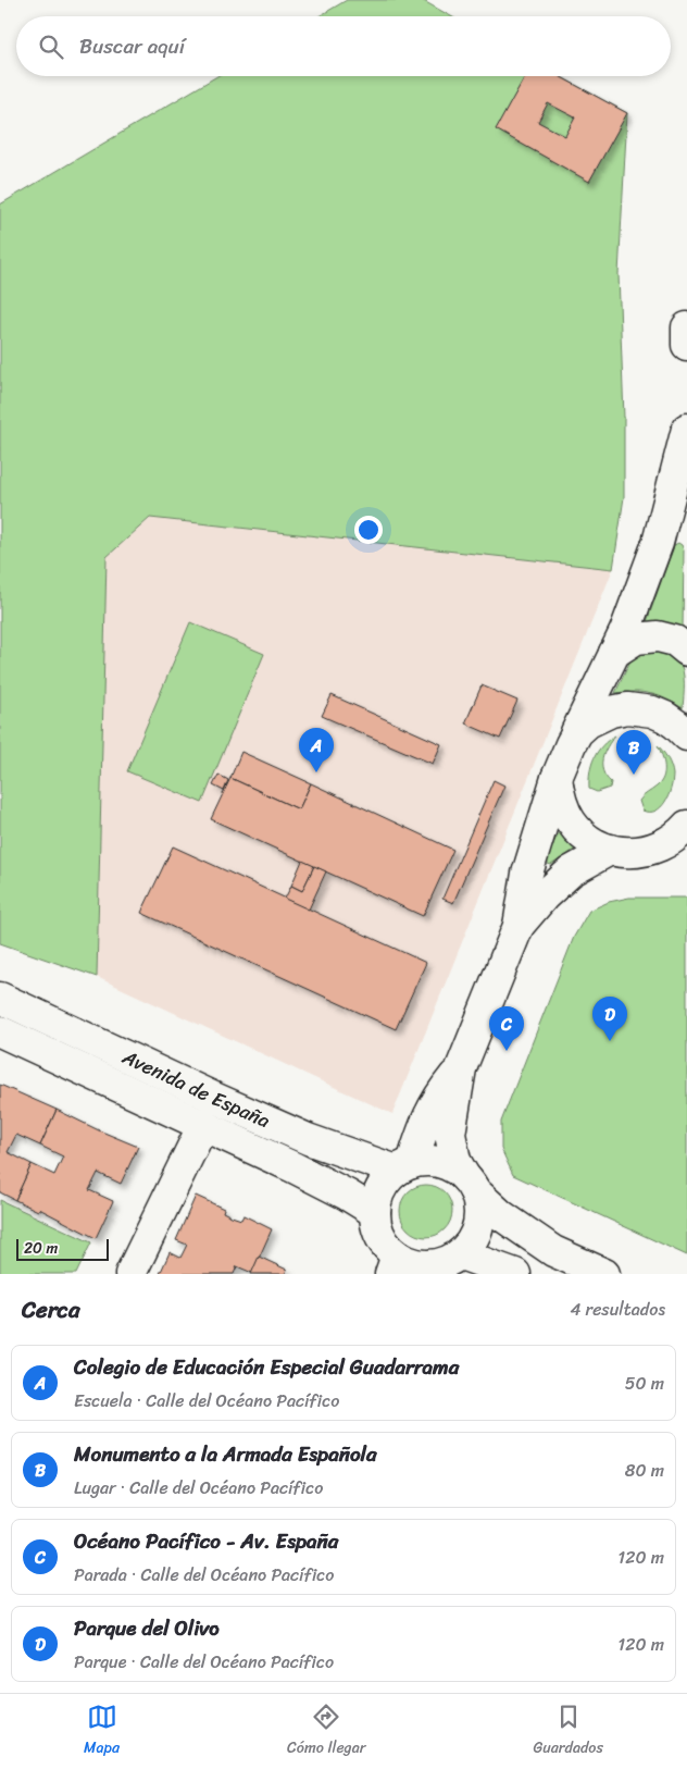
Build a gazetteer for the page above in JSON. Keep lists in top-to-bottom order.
{
  "streets": {
    "street": ["Avenida de España"]
  },
  "scale_bar": "20 m",
  "page": {
    "search": "Buscar aquí",
    "pins": [
      "A",
      "B",
      "D",
      "C"
    ],
    "scale": "20 m",
    "heading": ["Cerca", "4 resultados"],
    "list": [
      {
        "mark": "A",
        "name": "Colegio de Educación Especial Guadarrama",
        "note": "Escuela · Calle del Océano Pacífico",
        "value": "50 m"
      },
      {
        "mark": "B",
        "name": "Monumento a la Armada Española",
        "note": "Lugar · Calle del Océano Pacífico",
        "value": "80 m"
      },
      {
        "mark": "C",
        "name": "Océano Pacífico - Av. España",
        "note": "Parada · Calle del Océano Pacífico",
        "value": "120 m"
      },
      {
        "mark": "D",
        "name": "Parque del Olivo",
        "note": "Parque · Calle del Océano Pacífico",
        "value": "120 m"
      }
    ],
    "nav": ["Mapa", "Cómo llegar", "Guardados"]
  }
}
